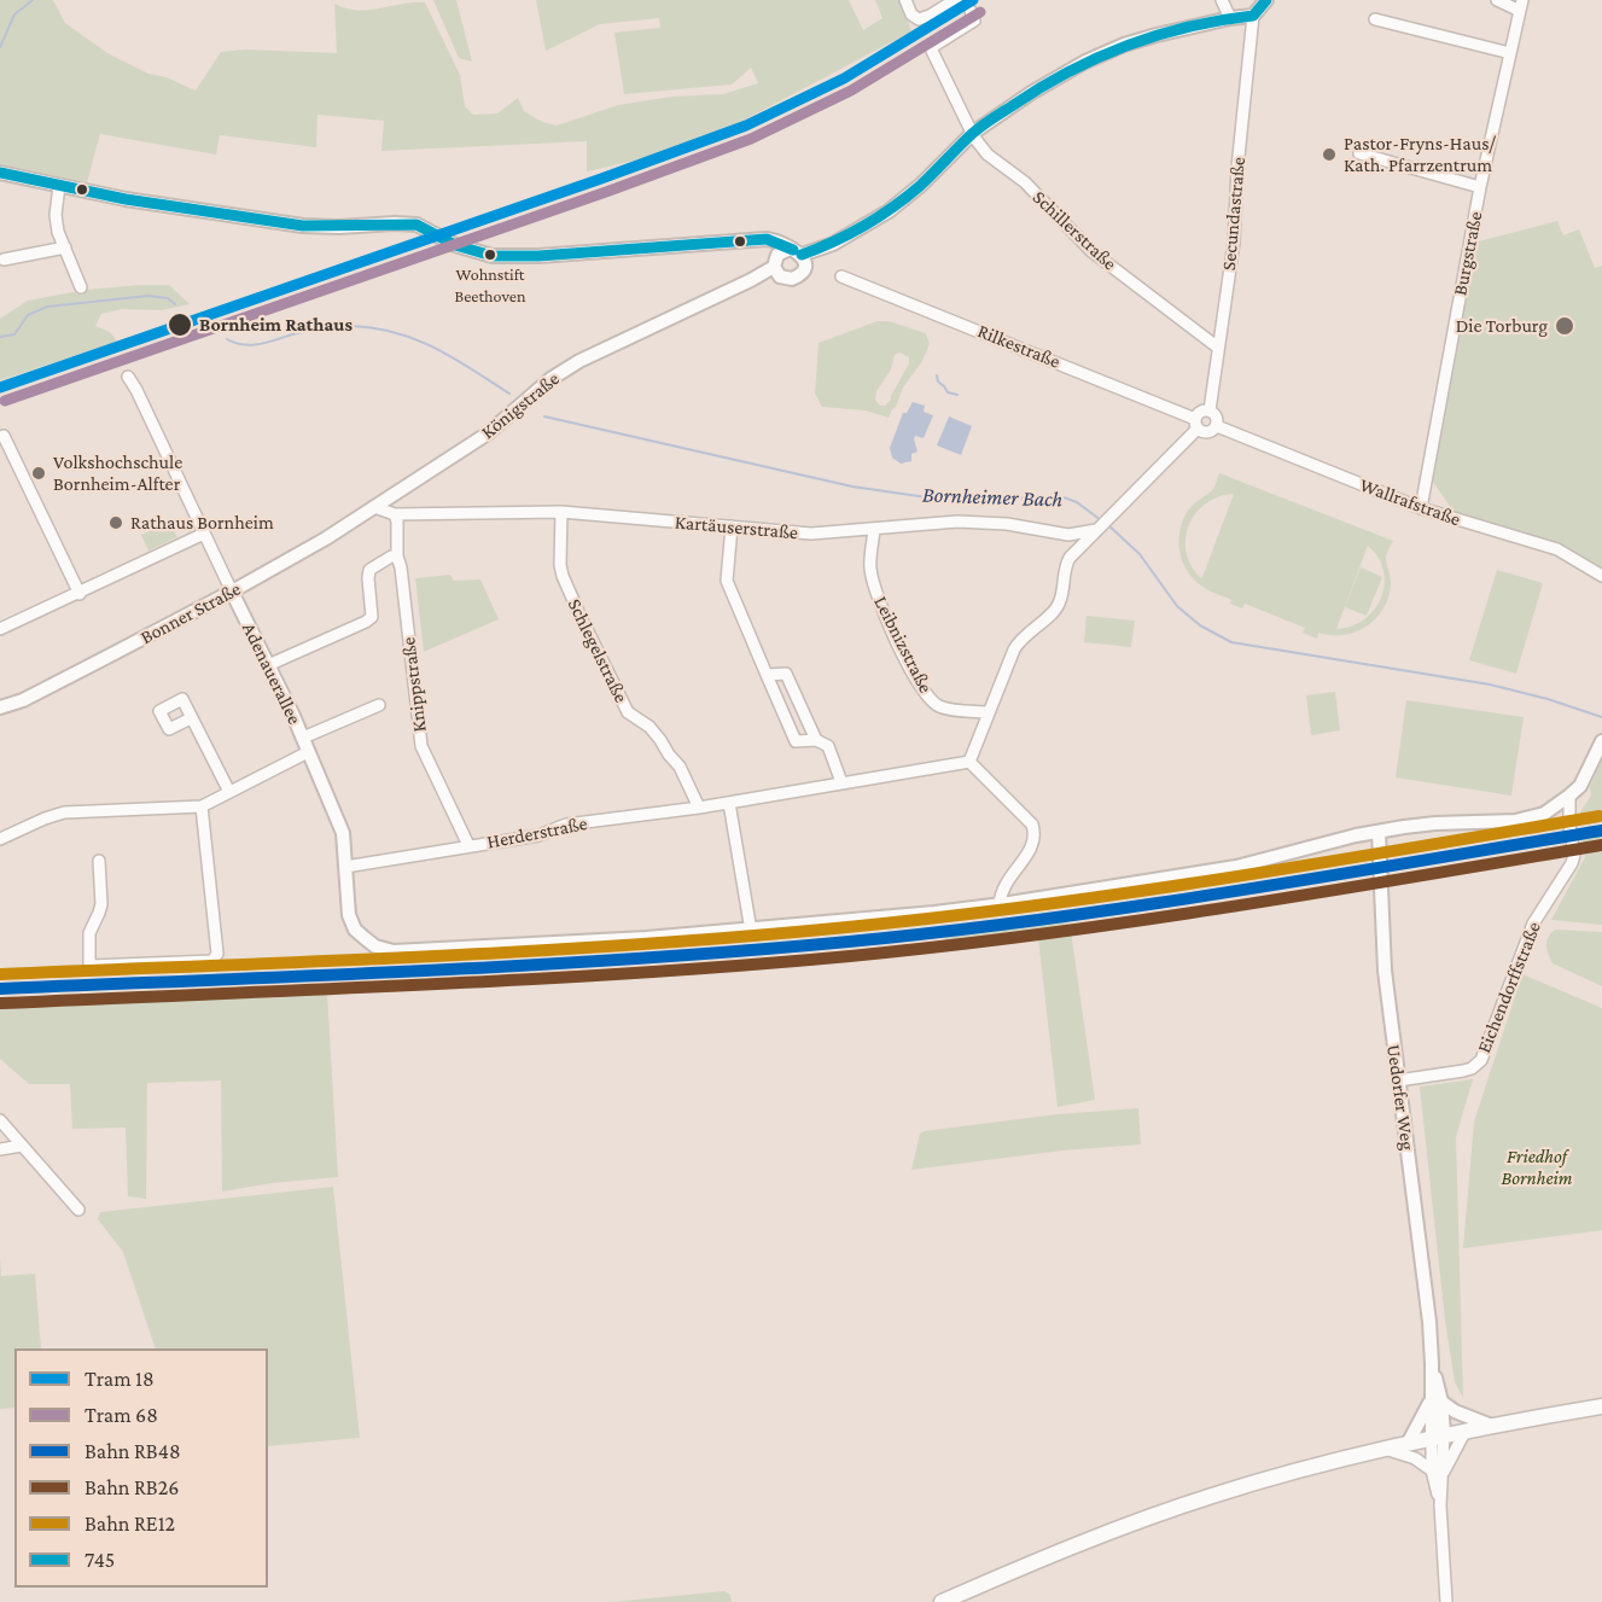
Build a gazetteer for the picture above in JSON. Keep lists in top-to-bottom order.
{
  "streets": {
    "street": [
      "Secundastraße",
      "Schillerstraße",
      "Burgstraße",
      "Rilkestraße",
      "Königstraße",
      "Wallrafstraße",
      "Kartäuserstraße",
      "Bonner Straße",
      "Leibnizstraße",
      "Schlegelstraße",
      "Adenauerallee",
      "Knippstraße",
      "Herderstraße",
      "Eichendorffstraße",
      "Uedorfer Weg"
    ]
  },
  "crossings": [
    ["Secundastraße", "Schillerstraße"],
    ["Secundastraße", "Rilkestraße"],
    ["Secundastraße", "Königstraße"],
    ["Secundastraße", "Wallrafstraße"],
    ["Schillerstraße", "Königstraße"],
    ["Burgstraße", "Wallrafstraße"],
    ["Rilkestraße", "Wallrafstraße"],
    ["Königstraße", "Kartäuserstraße"],
    ["Königstraße", "Bonner Straße"],
    ["Kartäuserstraße", "Bonner Straße"],
    ["Kartäuserstraße", "Leibnizstraße"],
    ["Kartäuserstraße", "Schlegelstraße"],
    ["Kartäuserstraße", "Knippstraße"],
    ["Bonner Straße", "Adenauerallee"],
    ["Schlegelstraße", "Herderstraße"],
    ["Adenauerallee", "Herderstraße"],
    ["Knippstraße", "Herderstraße"],
    ["Eichendorffstraße", "Uedorfer Weg"]
  ],
  "water": ["Bornheimer Bach"],
  "parks": ["Friedhof Bornheim"],
  "places": [
    "Pastor-Fryns-Haus/ Kath. Pfarrzentrum",
    "Wohnstift Beethoven",
    "Bornheim Rathaus",
    "Die Torburg",
    "Volkshochschule Bornheim-Alfter",
    "Rathaus Bornheim"
  ],
  "lines": [
    "tram line 18",
    "transit line 745",
    "tram line 68",
    "rail line RE12",
    "rail line RB48",
    "rail line RB26"
  ],
  "legend": [
    "Tram 18",
    "Tram 68",
    "Bahn RB48",
    "Bahn RB26",
    "Bahn RE12",
    "745"
  ]
}
